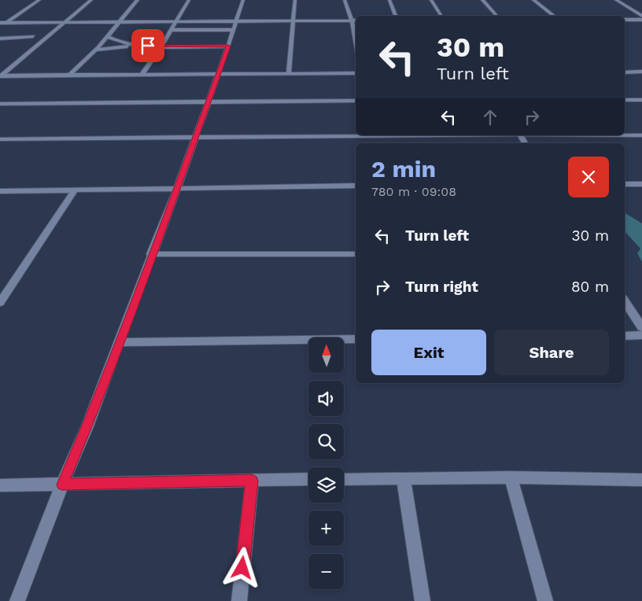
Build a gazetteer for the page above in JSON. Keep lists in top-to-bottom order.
{
  "north": "top",
  "page": {
    "turn": ["30 m", "Turn left"],
    "heading": ["2 min", "780 m · 09:08"],
    "list": [
      {
        "name": "Turn left",
        "value": "30 m"
      },
      {
        "name": "Turn right",
        "value": "80 m"
      }
    ],
    "buttons": ["Exit", "Share"],
    "map_buttons": ["+", "−"]
  }
}
